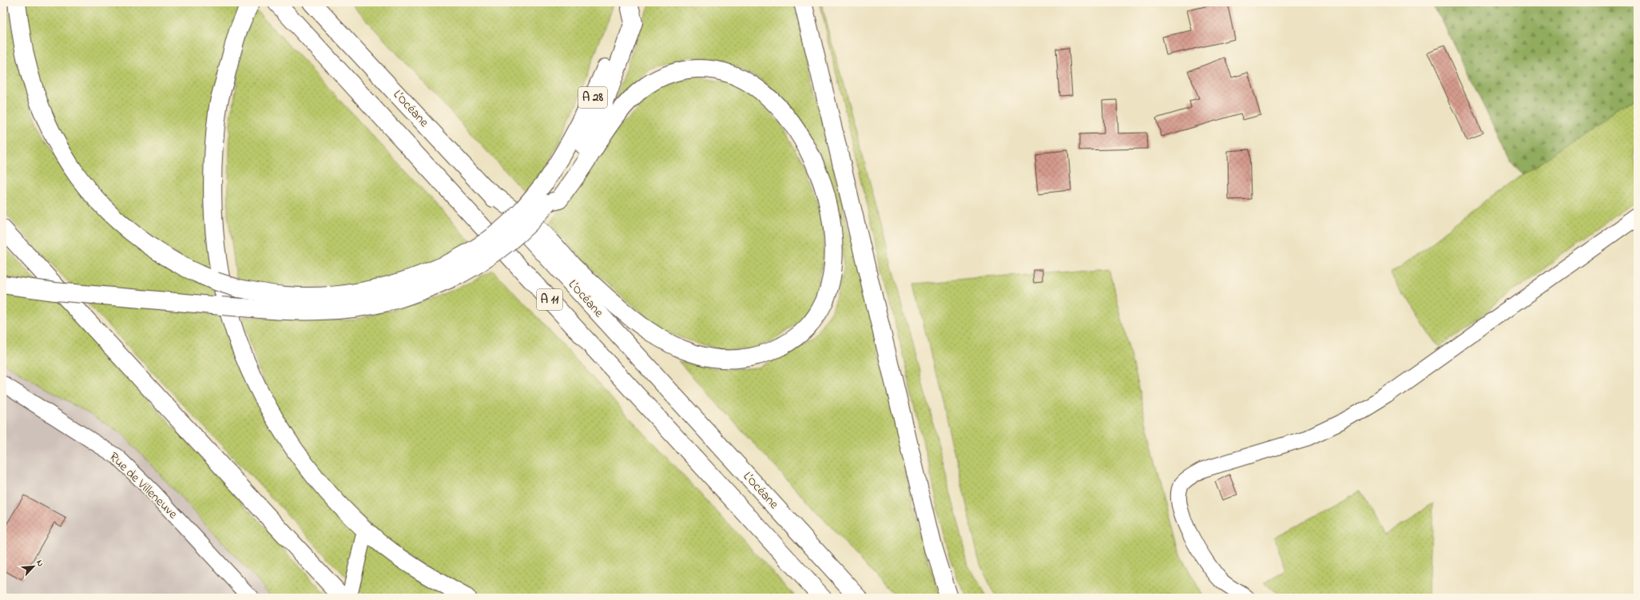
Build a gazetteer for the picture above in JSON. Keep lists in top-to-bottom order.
{
  "streets": {
    "highway": ["A 28", "L’Océane", "A 11"],
    "street": ["Rue de Villeneuve"]
  },
  "north": "top right"
}
